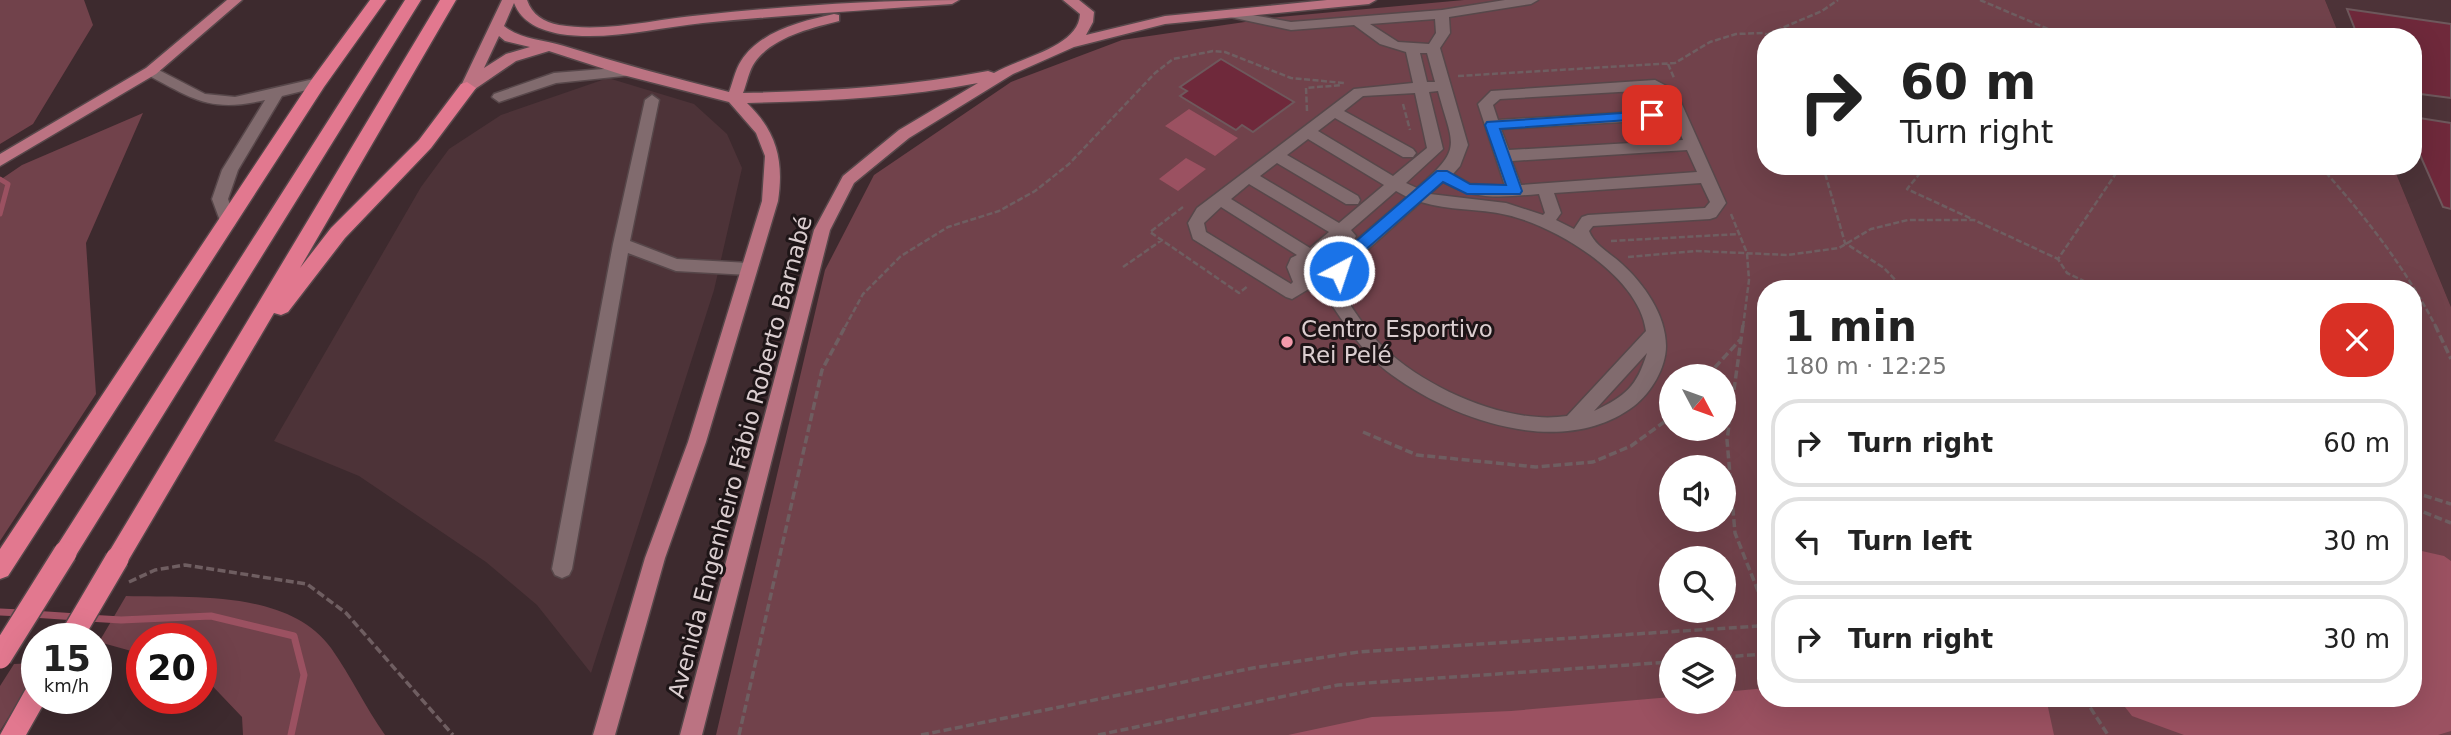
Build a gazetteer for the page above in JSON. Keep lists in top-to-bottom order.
{
  "streets": {
    "main road": ["Avenida Engenheiro Fábio Roberto Barnabé"]
  },
  "places": ["Centro Esportivo Rei Pelé"],
  "north": "bottom right",
  "page": {
    "turn": ["60 m", "Turn right"],
    "heading": ["1 min", "180 m · 12:25"],
    "list": [
      {
        "name": "Turn right",
        "value": "60 m"
      },
      {
        "name": "Turn left",
        "value": "30 m"
      },
      {
        "name": "Turn right",
        "value": "30 m"
      }
    ],
    "speed": "15 km/h",
    "limit": "20"
  }
}
